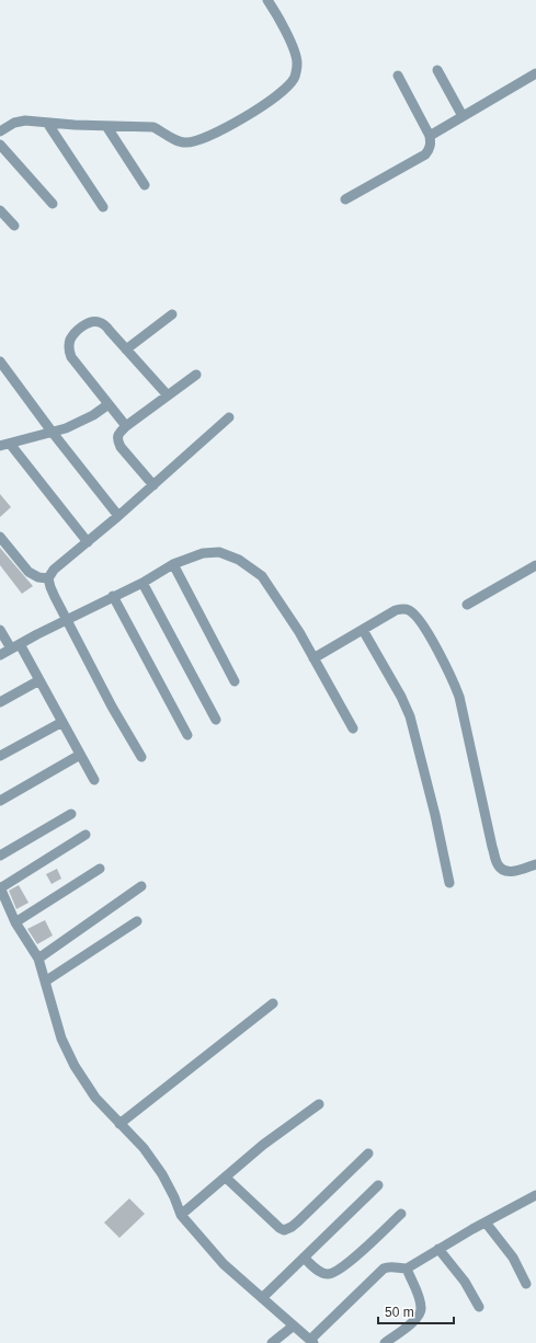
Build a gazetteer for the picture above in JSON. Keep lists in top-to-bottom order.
{
  "scale_bar": "50 m"
}
